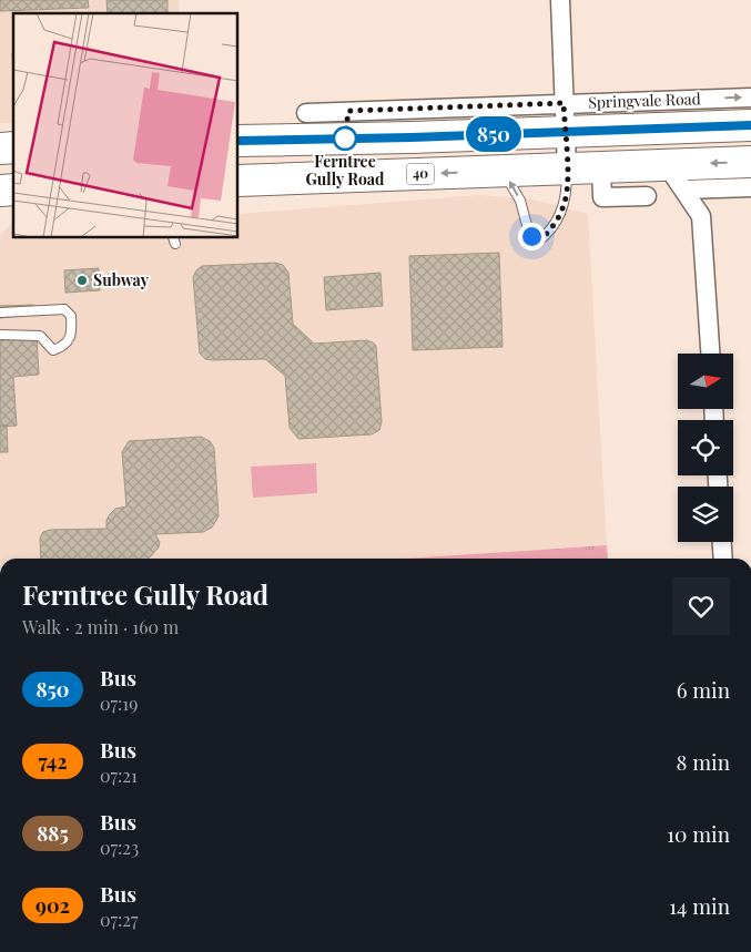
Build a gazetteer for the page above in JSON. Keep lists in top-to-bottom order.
{
  "streets": {
    "highway": ["Springvale Road", "40"]
  },
  "places": ["Ferntree Gully Road", "Subway"],
  "lines": ["bus line 850"],
  "north": "right",
  "page": {
    "on_map": "850",
    "heading": ["Ferntree Gully Road", "Walk · 2 min · 160 m"],
    "list": [
      {
        "mark": "850",
        "name": "Bus",
        "note": "07:19",
        "value": "6 min"
      },
      {
        "mark": "742",
        "name": "Bus",
        "note": "07:21",
        "value": "8 min"
      },
      {
        "mark": "885",
        "name": "Bus",
        "note": "07:23",
        "value": "10 min"
      },
      {
        "mark": "902",
        "name": "Bus",
        "note": "07:27",
        "value": "14 min"
      }
    ]
  }
}
